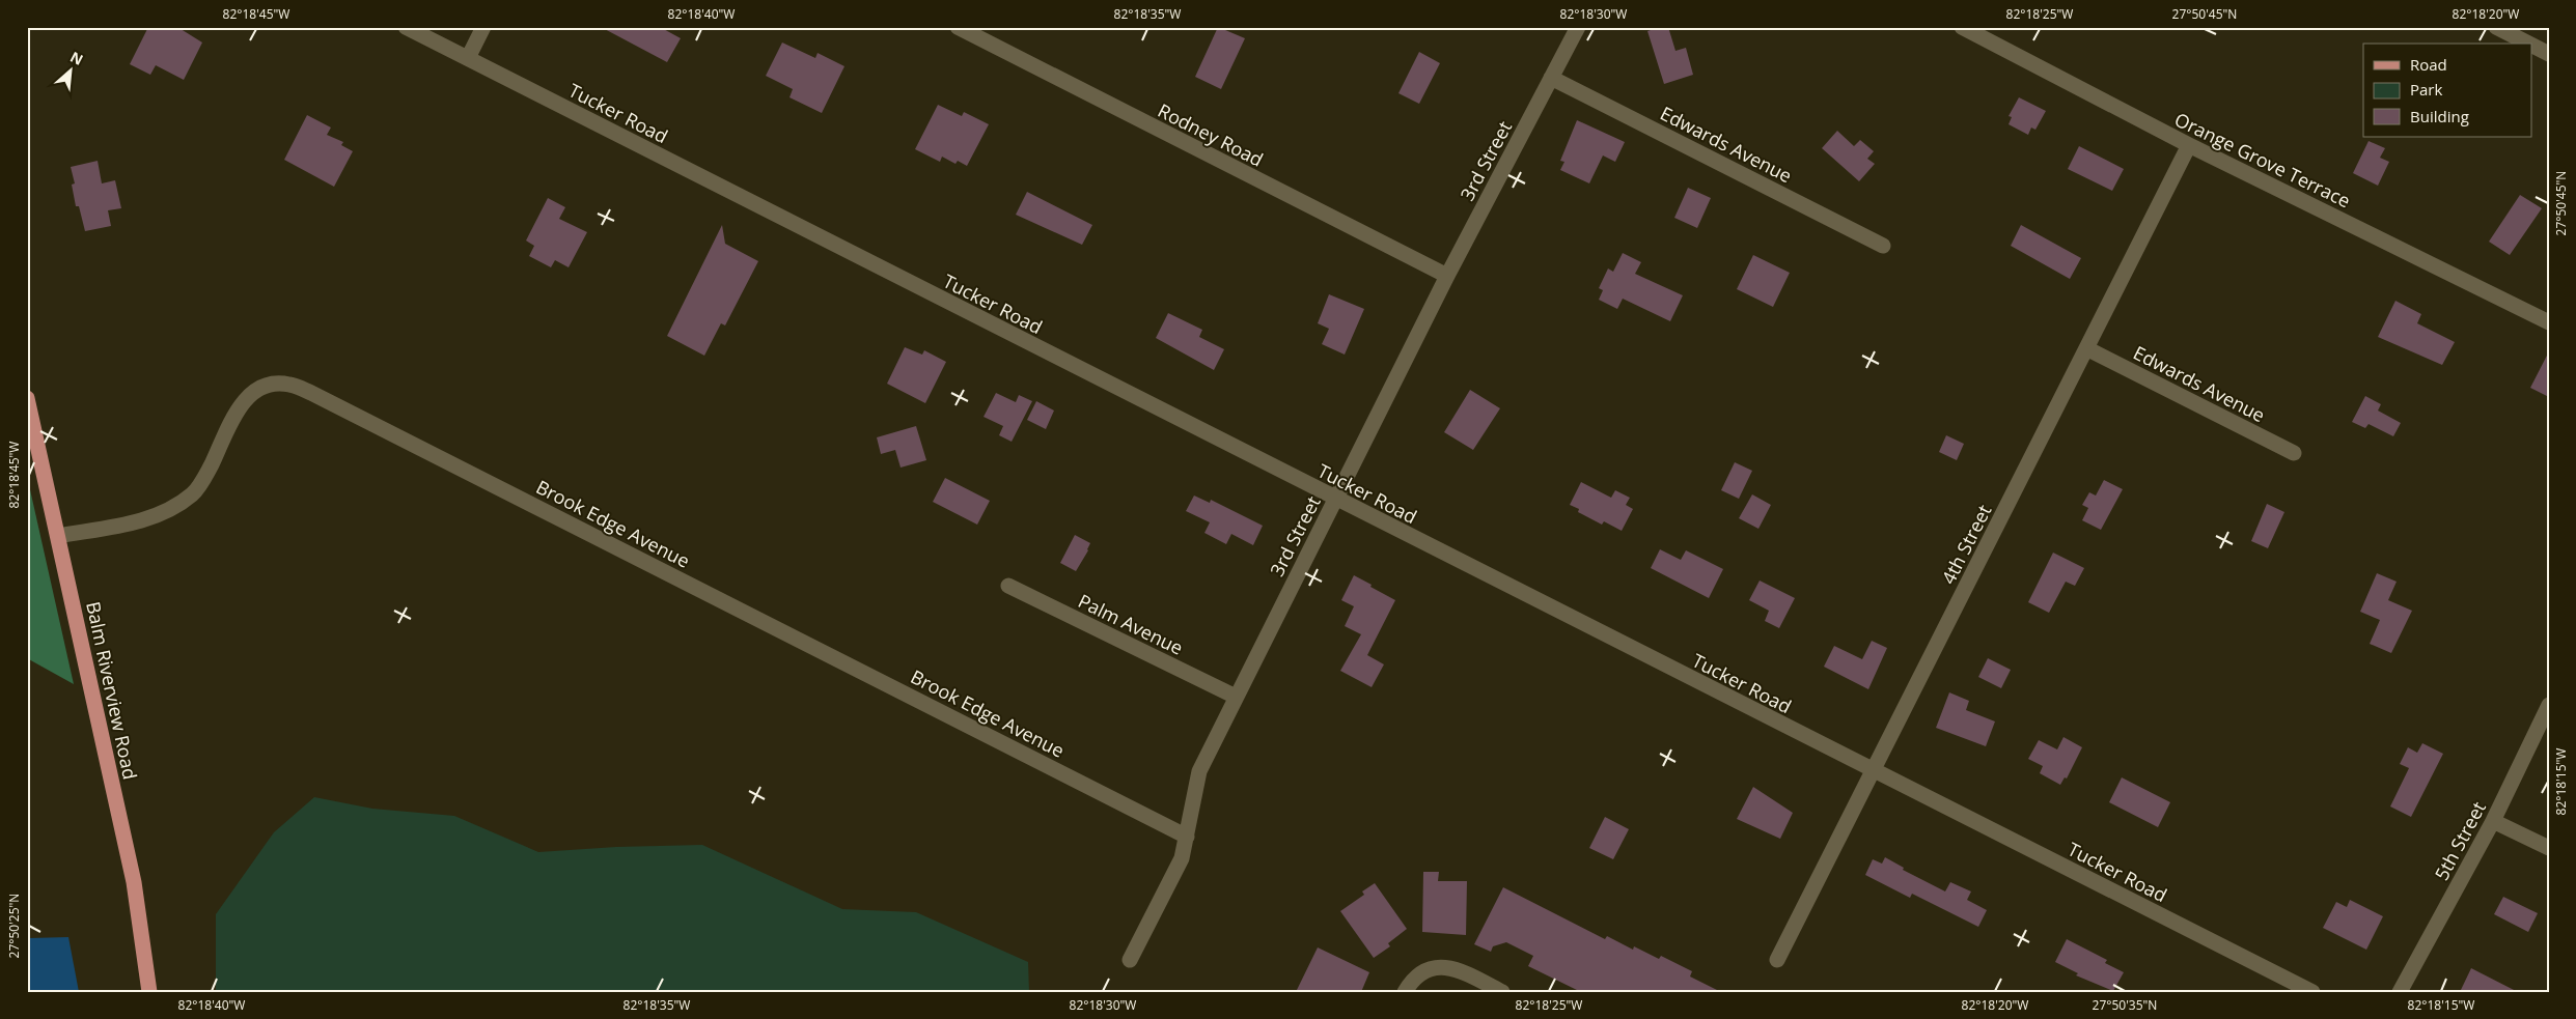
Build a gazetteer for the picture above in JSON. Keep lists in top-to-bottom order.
{
  "streets": {
    "main road": ["Balm Riverview Road"],
    "street": [
      "Tucker Road",
      "Rodney Road",
      "Edwards Avenue",
      "Orange Grove Terrace",
      "3rd Street",
      "Brook Edge Avenue",
      "4th Street",
      "Palm Avenue",
      "5th Street"
    ]
  },
  "crossings": [
    ["Tucker Road", "3rd Street"],
    ["Tucker Road", "4th Street"],
    ["Rodney Road", "3rd Street"],
    ["Edwards Avenue", "3rd Street"],
    ["Edwards Avenue", "4th Street"],
    ["Orange Grove Terrace", "4th Street"],
    ["3rd Street", "Brook Edge Avenue"],
    ["3rd Street", "Palm Avenue"],
    ["Brook Edge Avenue", "Balm Riverview Road"]
  ],
  "legend": ["Road", "Park", "Building"],
  "north": "top right",
  "coordinates": [
    "82°18'45\"W",
    "82°18'40\"W",
    "82°18'35\"W",
    "82°18'30\"W",
    "82°18'25\"W",
    "27°50'45\"N",
    "82°18'20\"W",
    "82°18'15\"W",
    "27°50'25\"N",
    "27°50'35\"N"
  ]
}
